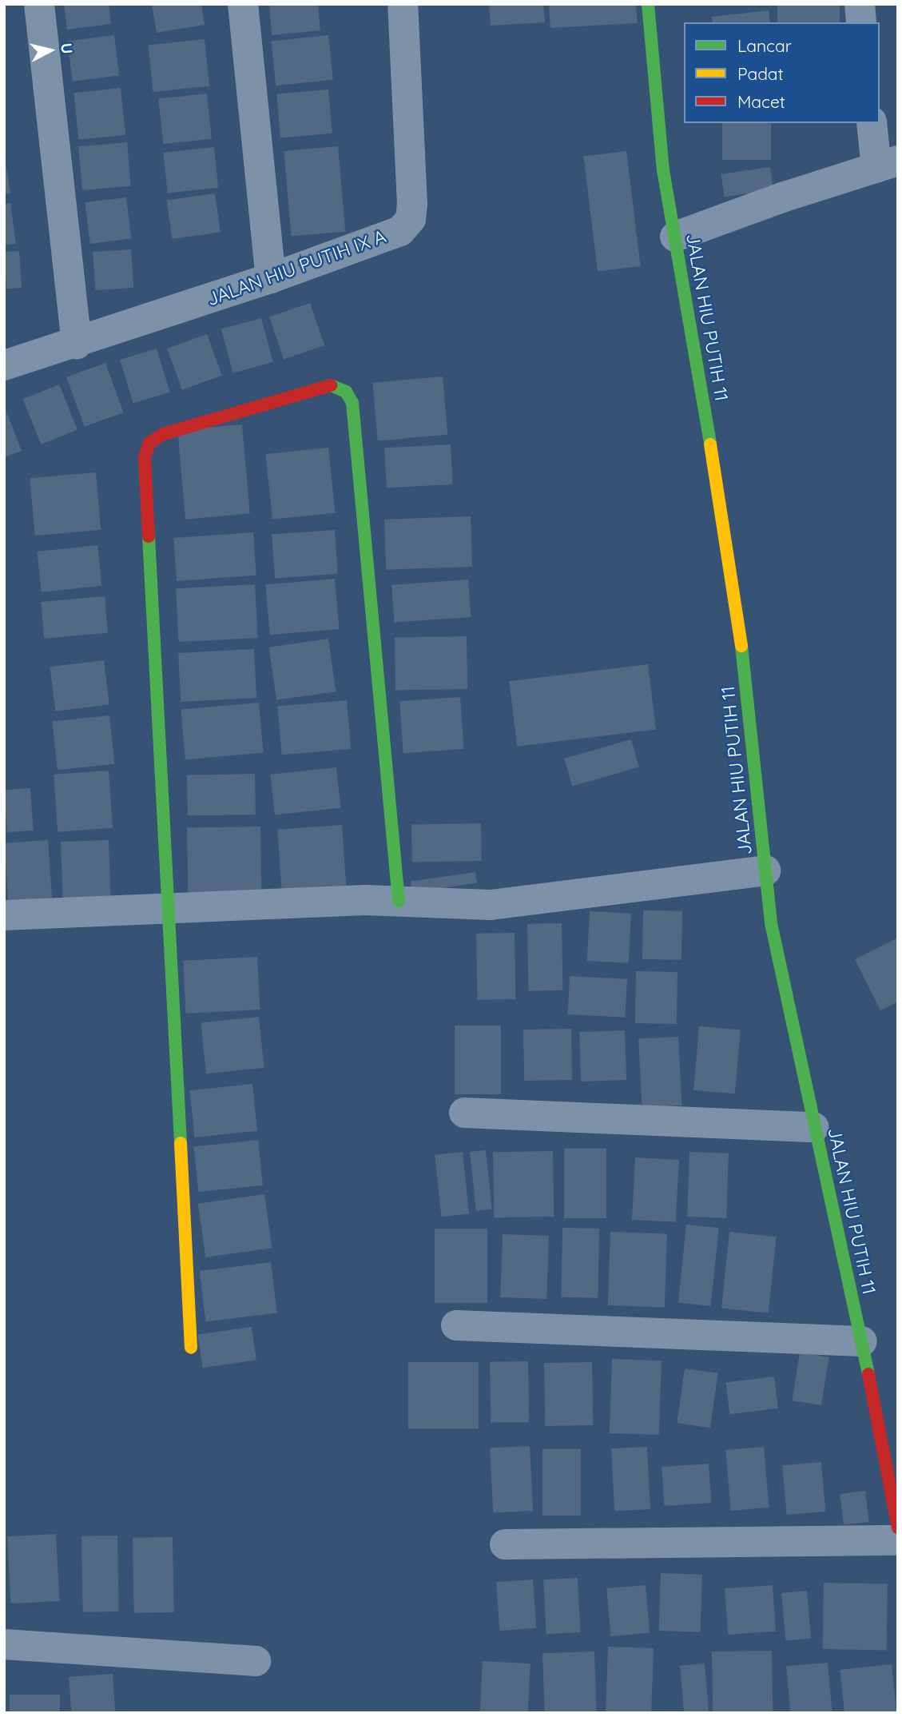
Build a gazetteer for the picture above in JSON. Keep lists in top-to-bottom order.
{
  "streets": {
    "street": ["JALAN HIU PUTIH IX A", "JALAN HIU PUTIH 11"]
  },
  "legend": ["Lancar", "Padat", "Macet"],
  "north": "right"
}
